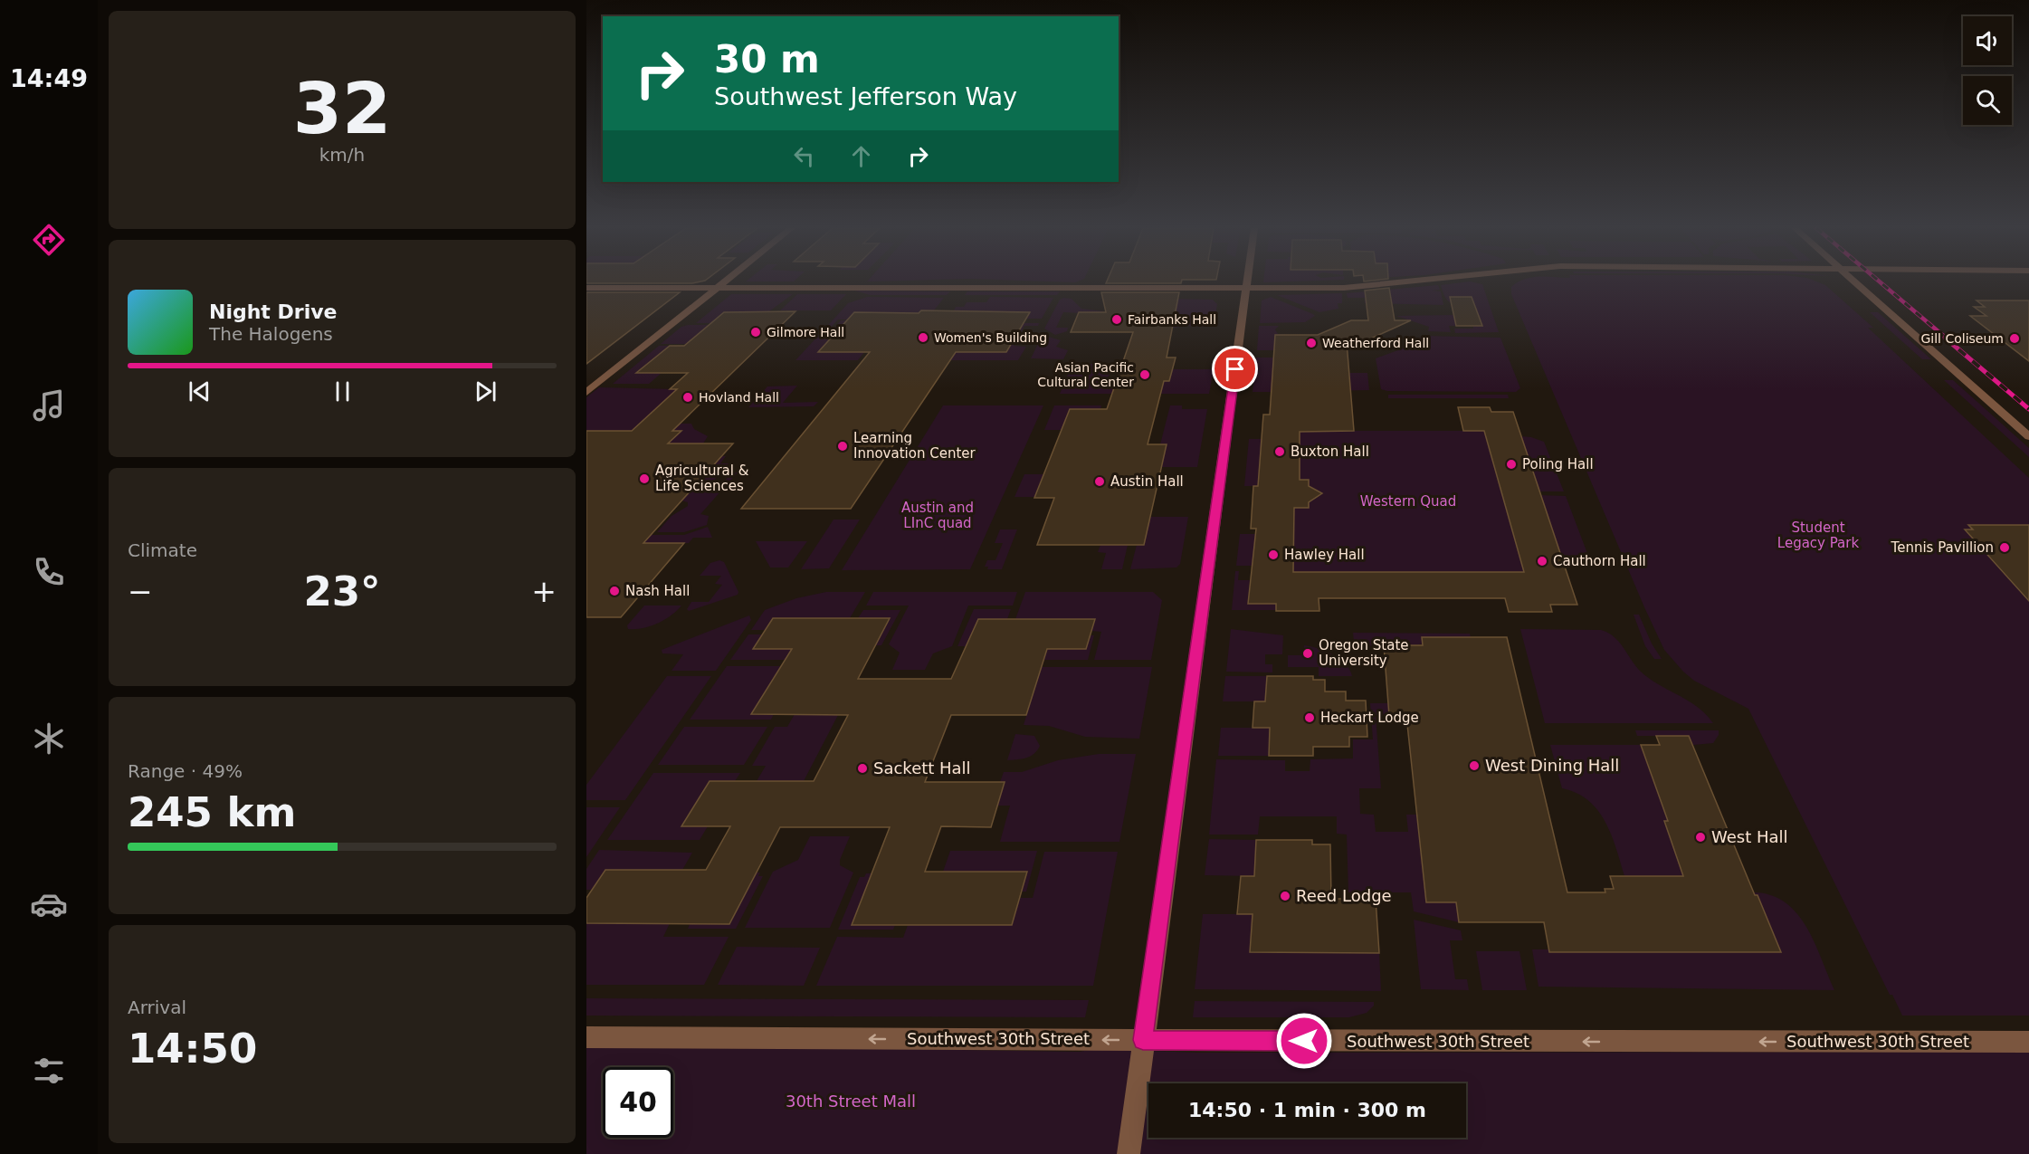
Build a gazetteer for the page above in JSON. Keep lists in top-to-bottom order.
{
  "streets": {
    "street": ["Southwest 30th Street"]
  },
  "one_way": ["Southwest 30th Street"],
  "parks": [
    "Western Quad",
    "Austin and LInC quad",
    "Student Legacy Park",
    "30th Street Mall"
  ],
  "places": [
    "Fairbanks Hall",
    "Gilmore Hall",
    "Women's Building",
    "Gill Coliseum",
    "Weatherford Hall",
    "Asian Pacific Cultural Center",
    "Hovland Hall",
    "Learning Innovation Center",
    "Buxton Hall",
    "Poling Hall",
    "Agricultural & Life Sciences",
    "Austin Hall",
    "Tennis Pavillion",
    "Hawley Hall",
    "Cauthorn Hall",
    "Nash Hall",
    "Oregon State University",
    "Heckart Lodge",
    "West Dining Hall",
    "Sackett Hall",
    "West Hall",
    "Reed Lodge"
  ],
  "page": {
    "tabs": "14:49",
    "tile": [
      ["32", "km/h"],
      "Climate",
      ["Range · 49%", "245 km"],
      ["Arrival", "14:50"]
    ],
    "turn": ["30 m", "Southwest Jefferson Way"],
    "song": ["Night Drive", "The Halogens"],
    "heat": ["−", "23°", "+"],
    "limit": "40",
    "trip": "14:50 · 1 min · 300 m"
  }
}
